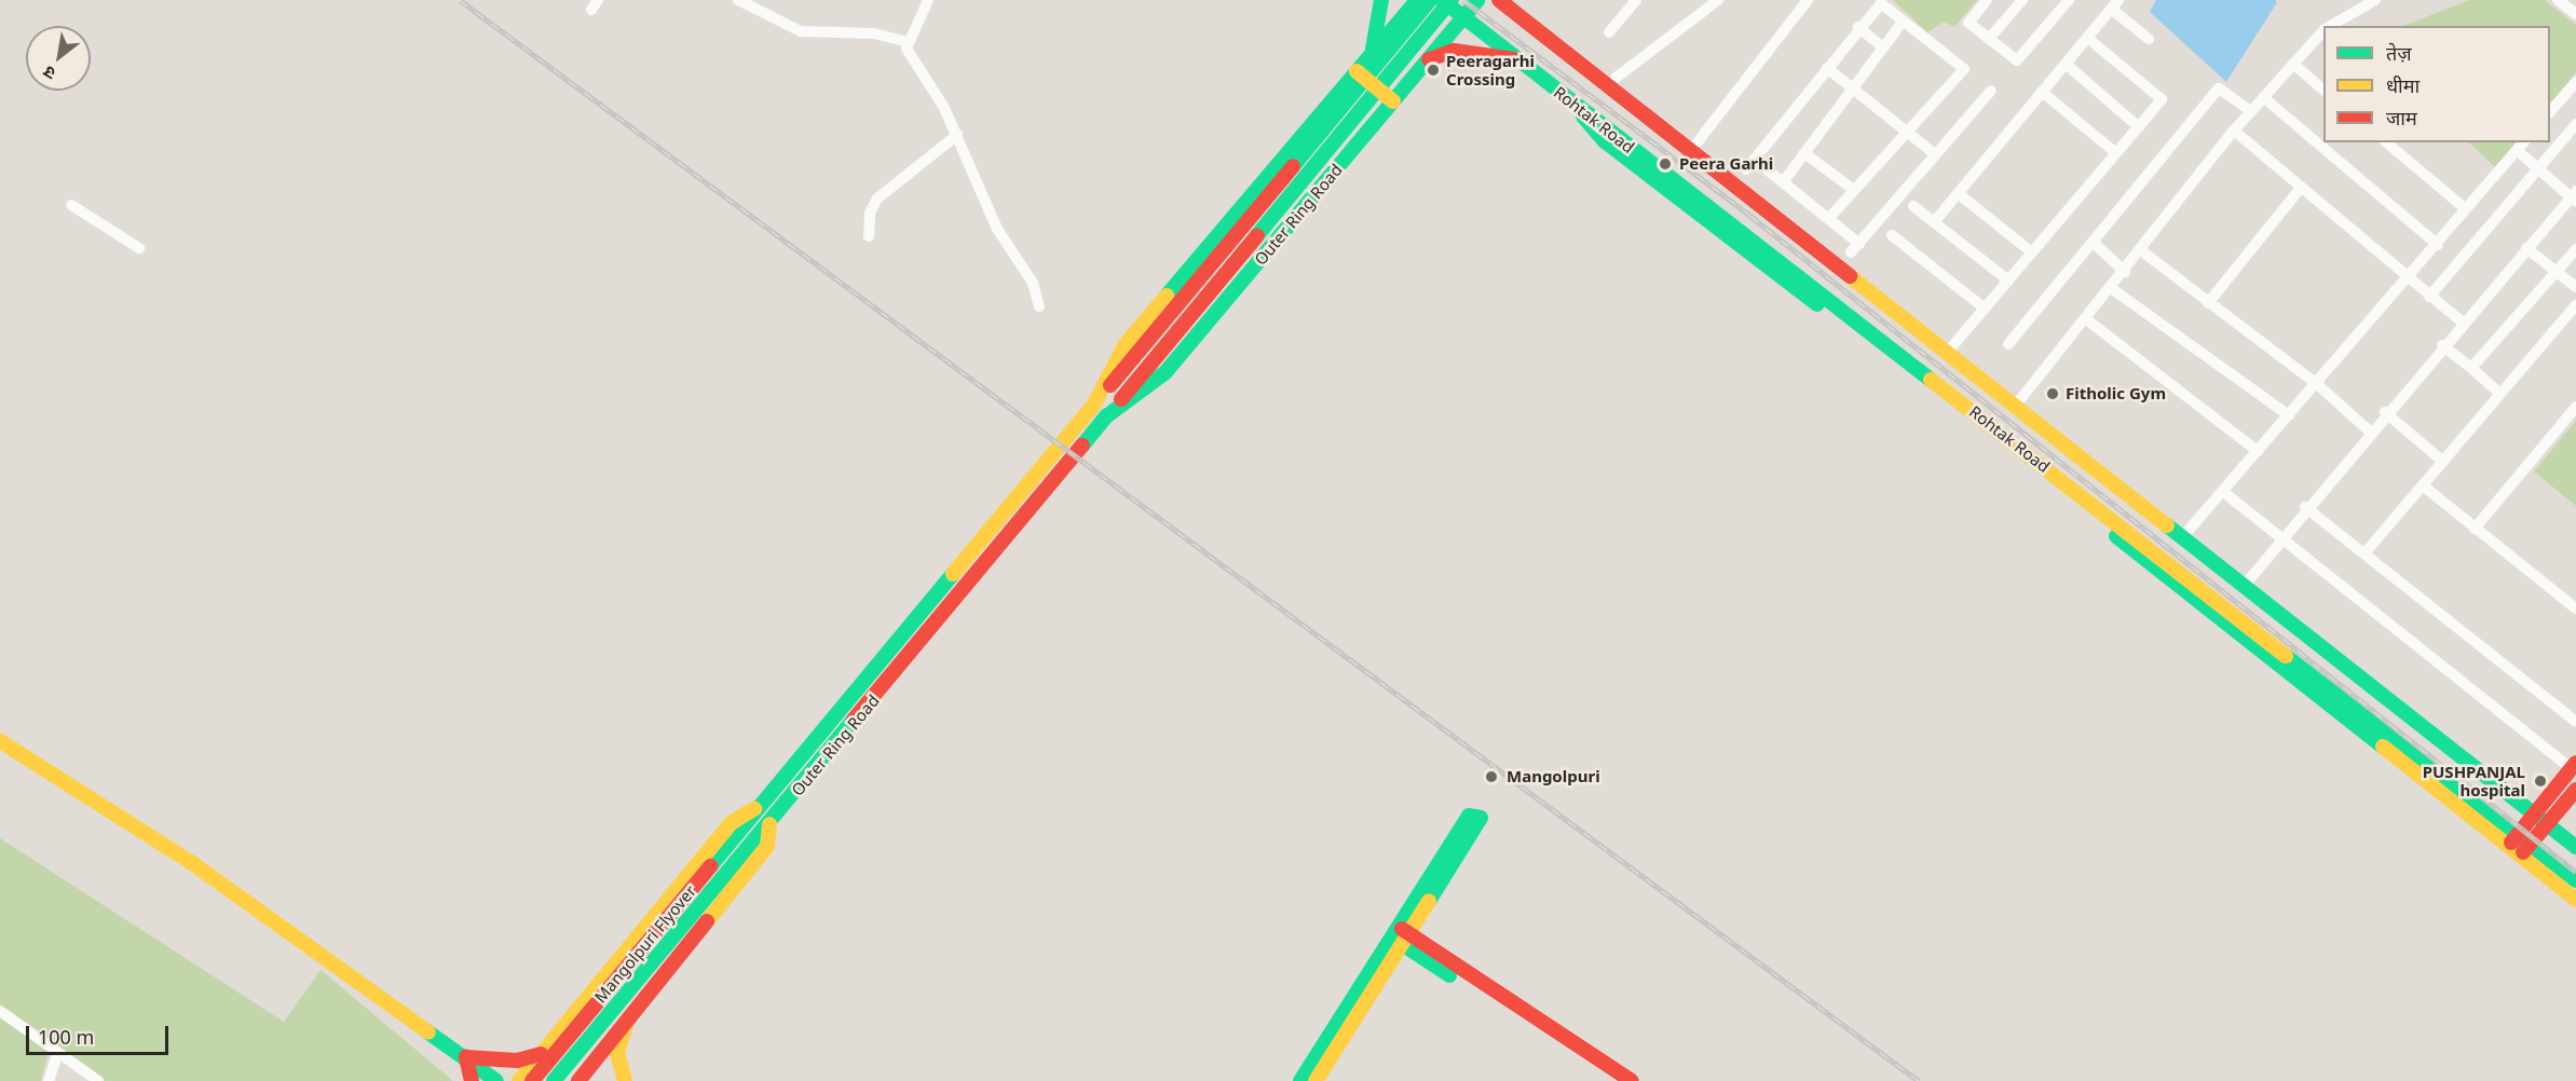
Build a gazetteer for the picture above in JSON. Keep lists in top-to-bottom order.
{
  "streets": {
    "main road": ["Rohtak Road", "Outer Ring Road", "Mangolpuri Flyover"]
  },
  "crossings": [
    ["Rohtak Road", "Outer Ring Road"],
    ["Outer Ring Road", "Mangolpuri Flyover"]
  ],
  "places": [
    "Peeragarhi Crossing",
    "Peera Garhi",
    "Fitholic Gym",
    "Mangolpuri",
    "PUSHPANJAL hospital"
  ],
  "legend": ["तेज़", "धीमा", "जाम"],
  "scale_bar": "100 m",
  "north": "bottom left"
}
